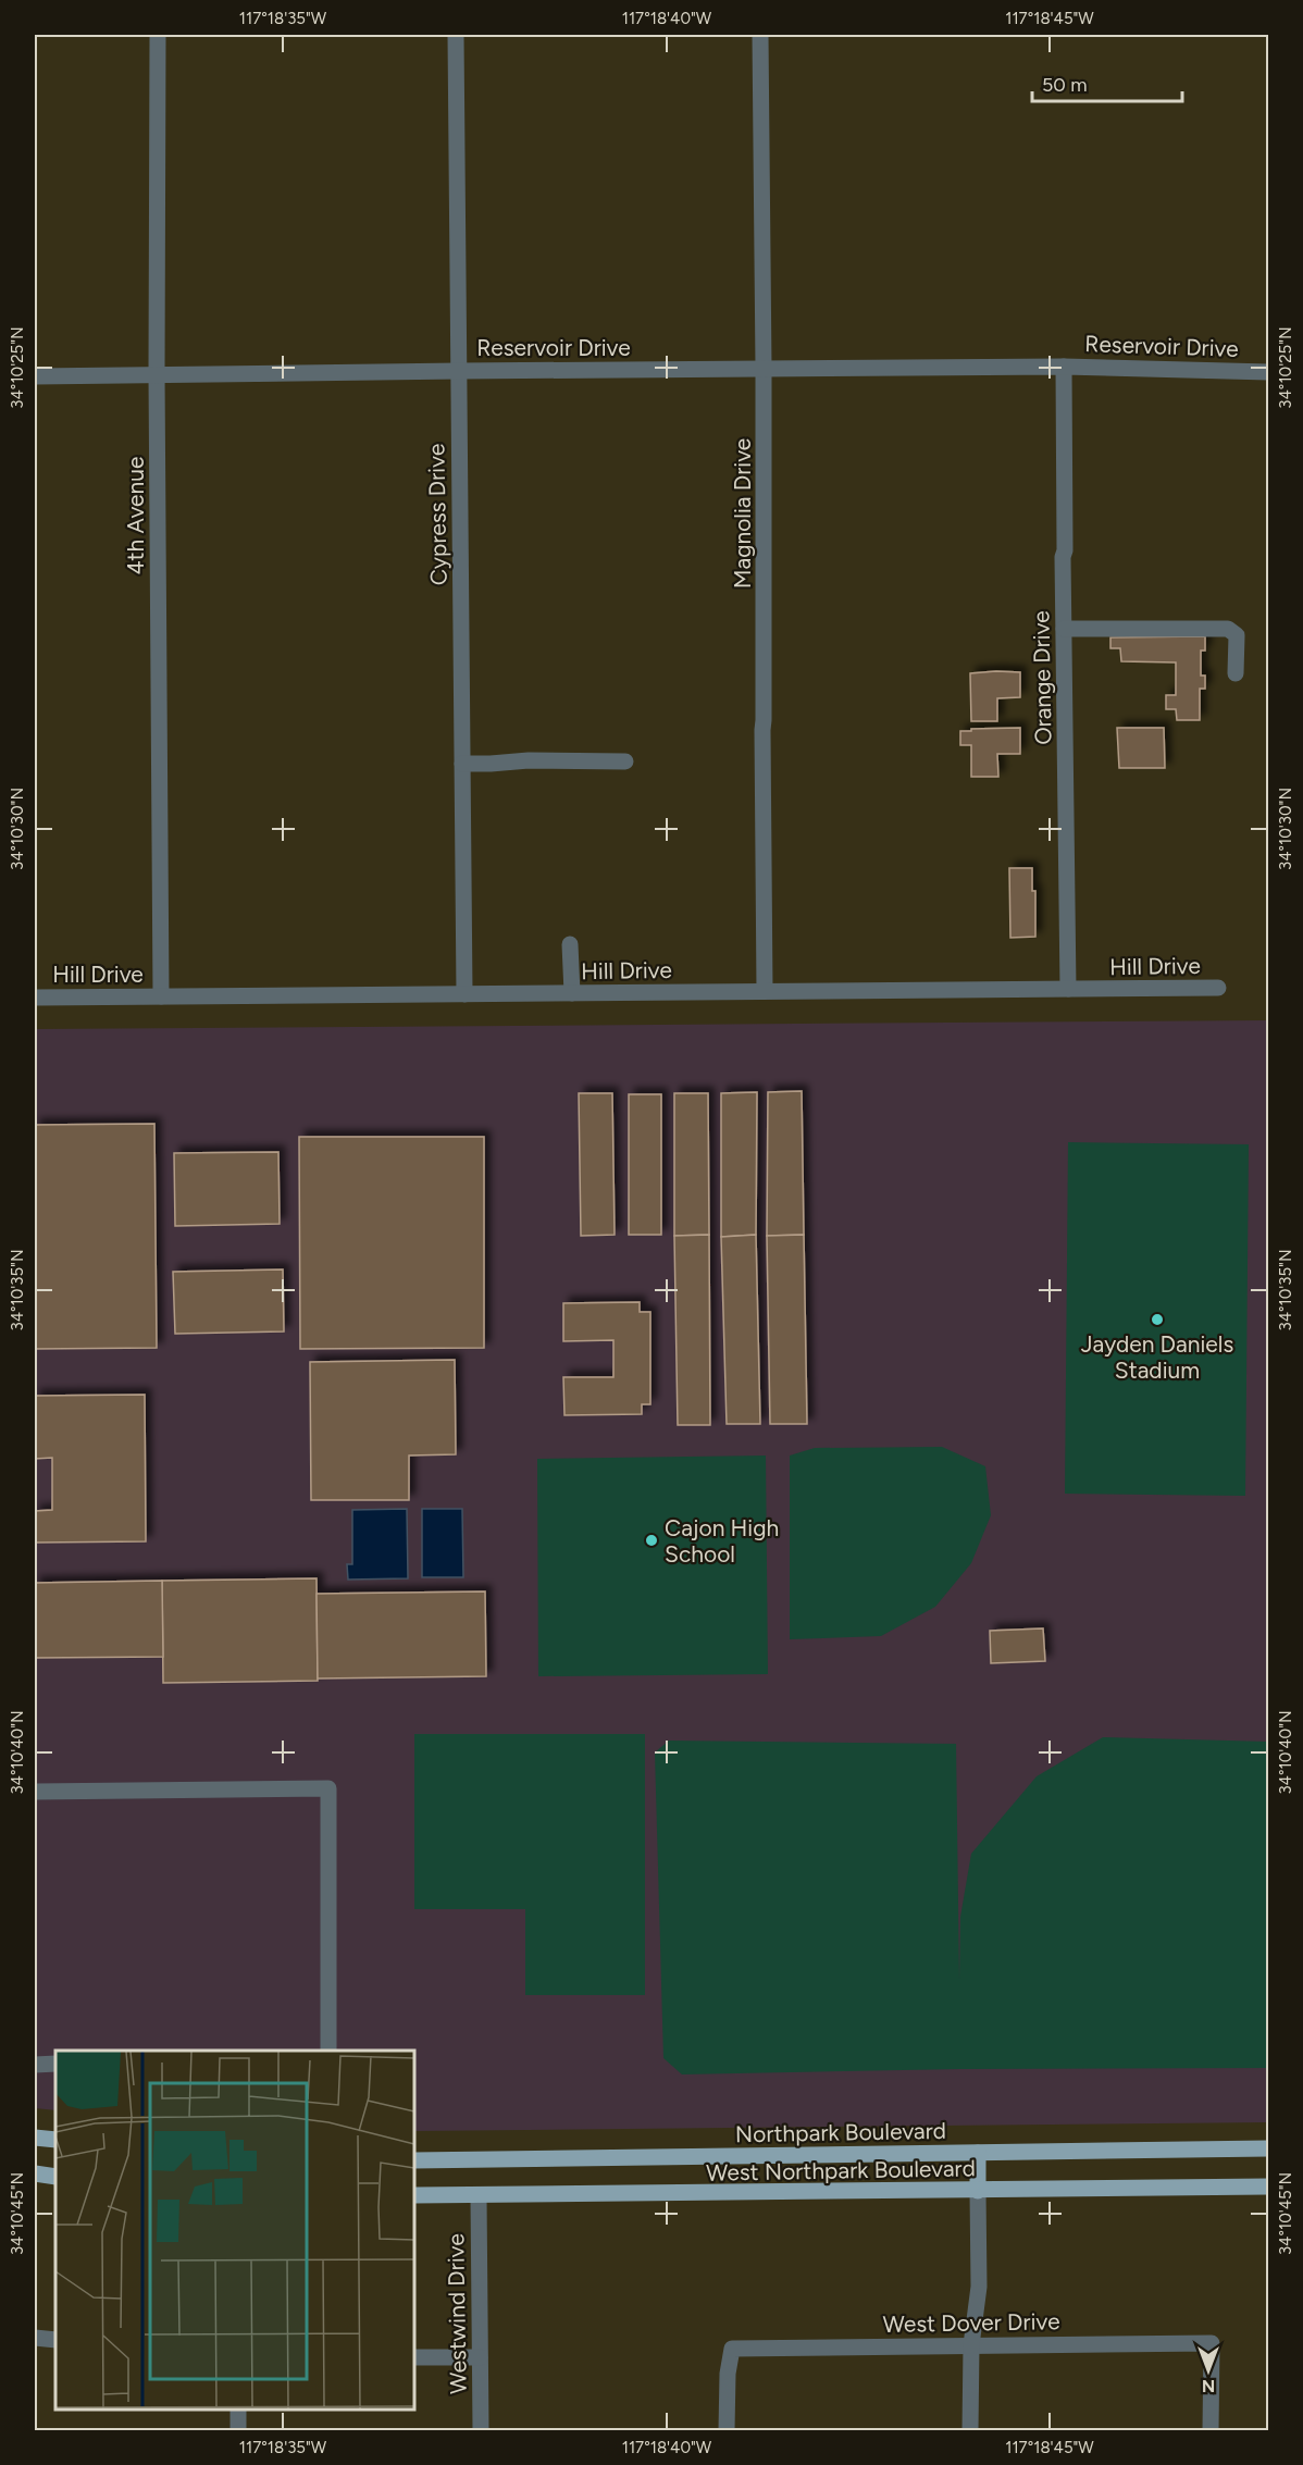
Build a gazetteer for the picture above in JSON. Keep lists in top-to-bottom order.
{
  "streets": {
    "main road": ["Northpark Boulevard", "West Northpark Boulevard"],
    "street": [
      "Reservoir Drive",
      "Magnolia Drive",
      "Cypress Drive",
      "4th Avenue",
      "Orange Drive",
      "Hill Drive",
      "Westwind Drive",
      "West Dover Drive"
    ]
  },
  "crossings": [
    ["Reservoir Drive", "Magnolia Drive"],
    ["Reservoir Drive", "Cypress Drive"],
    ["Reservoir Drive", "4th Avenue"],
    ["Reservoir Drive", "Orange Drive"],
    ["Magnolia Drive", "Hill Drive"],
    ["Cypress Drive", "Hill Drive"],
    ["4th Avenue", "Hill Drive"],
    ["Orange Drive", "Hill Drive"],
    ["West Northpark Boulevard", "Westwind Drive"]
  ],
  "places": ["Jayden Daniels Stadium", "Cajon High School"],
  "scale_bar": "50 m",
  "north": "bottom",
  "coordinates": [
    "117°18'35\"W",
    "117°18'40\"W",
    "117°18'45\"W",
    "34°10'25\"N",
    "34°10'30\"N",
    "34°10'35\"N",
    "34°10'40\"N",
    "34°10'45\"N"
  ]
}
